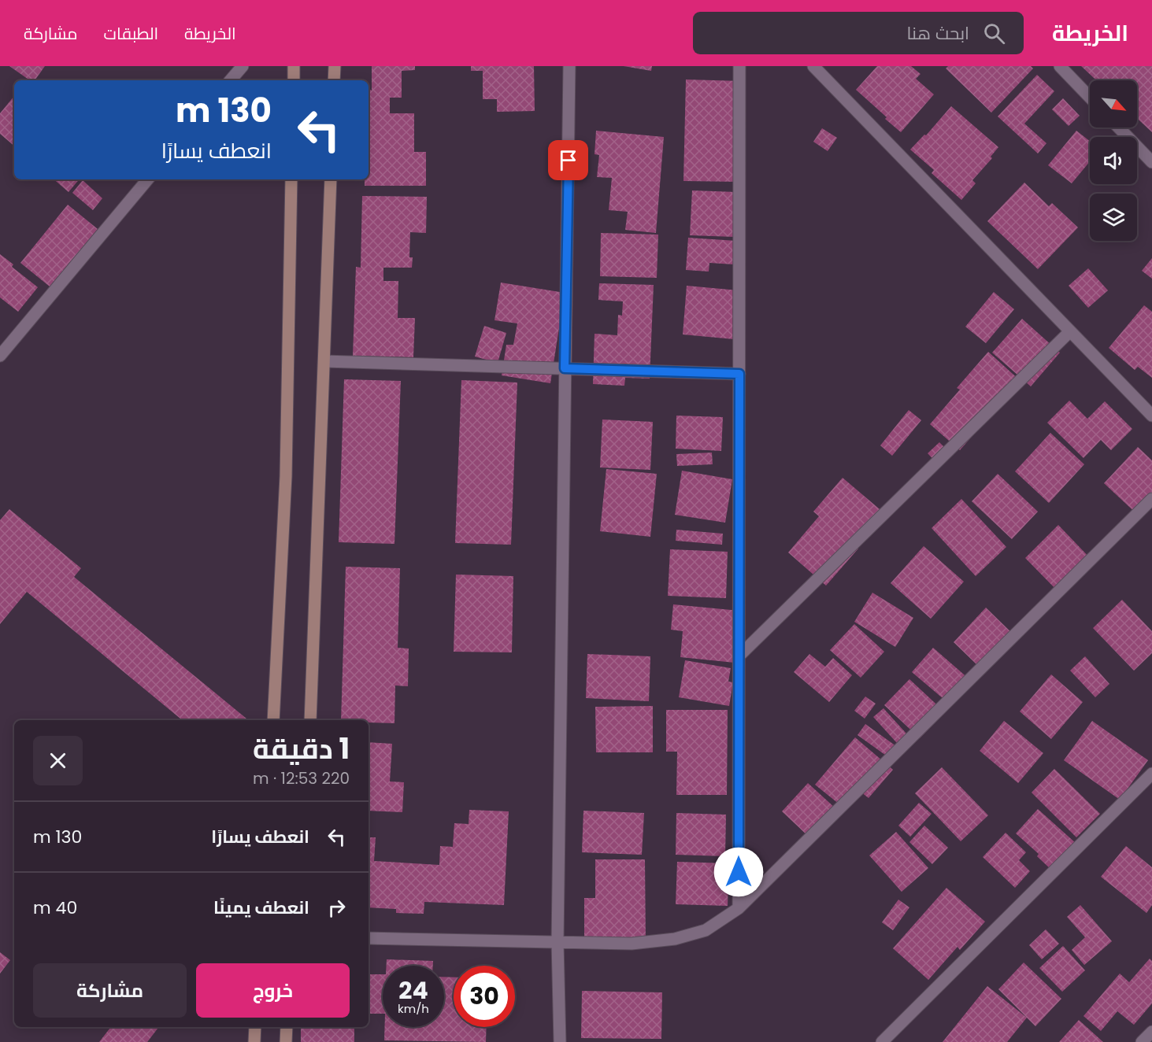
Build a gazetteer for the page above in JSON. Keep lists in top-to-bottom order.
{
  "north": "bottom right",
  "page": {
    "header": "الخريطة",
    "search": "ابحث هنا",
    "nav": ["الخريطة", "الطبقات", "مشاركة"],
    "turn": ["130 m", "انعطف يسارًا"],
    "heading": ["1 دقيقة", "220 m · 12:53"],
    "list": [
      {
        "name": "انعطف يسارًا",
        "value": "130 m"
      },
      {
        "name": "انعطف يمينًا",
        "value": "40 m"
      }
    ],
    "buttons": ["خروج", "مشاركة"],
    "speed": "24 km/h",
    "limit": "30"
  }
}
